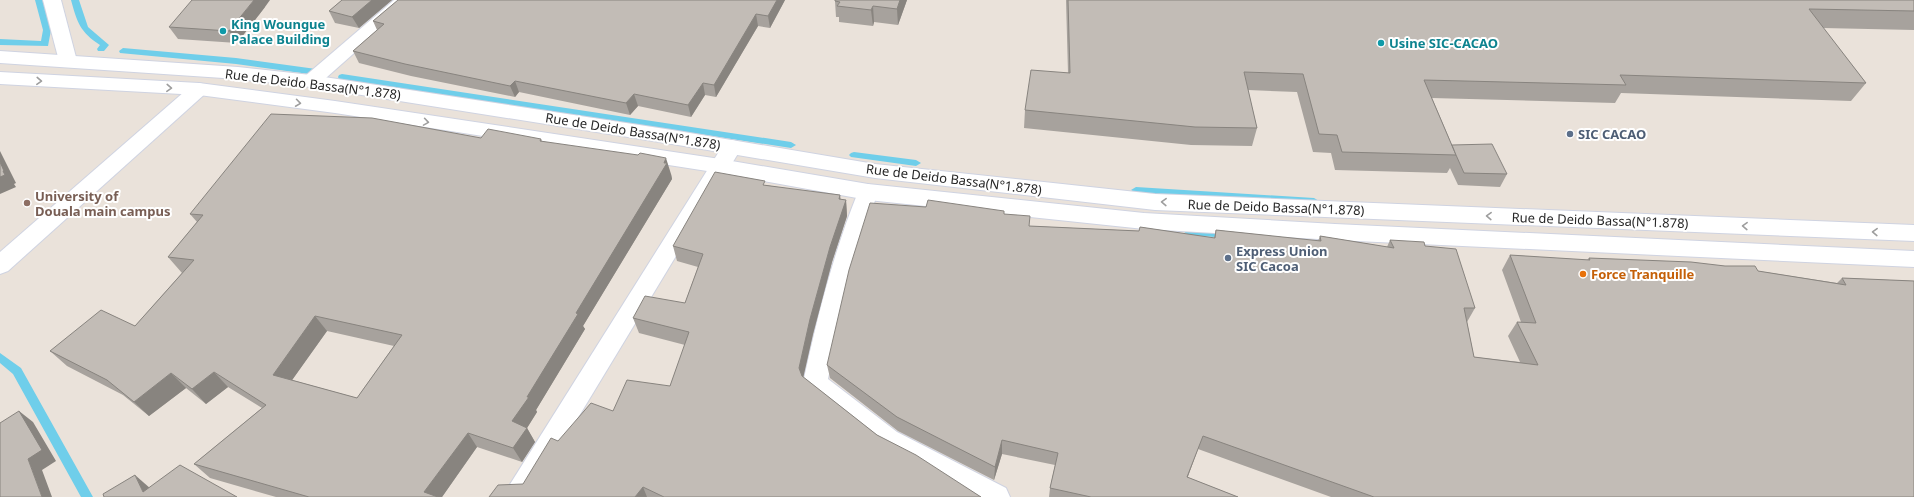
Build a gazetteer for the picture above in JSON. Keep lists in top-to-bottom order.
{
  "streets": {
    "main road": ["Rue de Deido Bassa(N°1.878)"]
  },
  "places": [
    "King Woungue Palace Building",
    "Usine SIC-CACAO",
    "SIC CACAO",
    "University of Douala main campus",
    "Express Union SIC Cacoa",
    "Force Tranquille"
  ]
}
